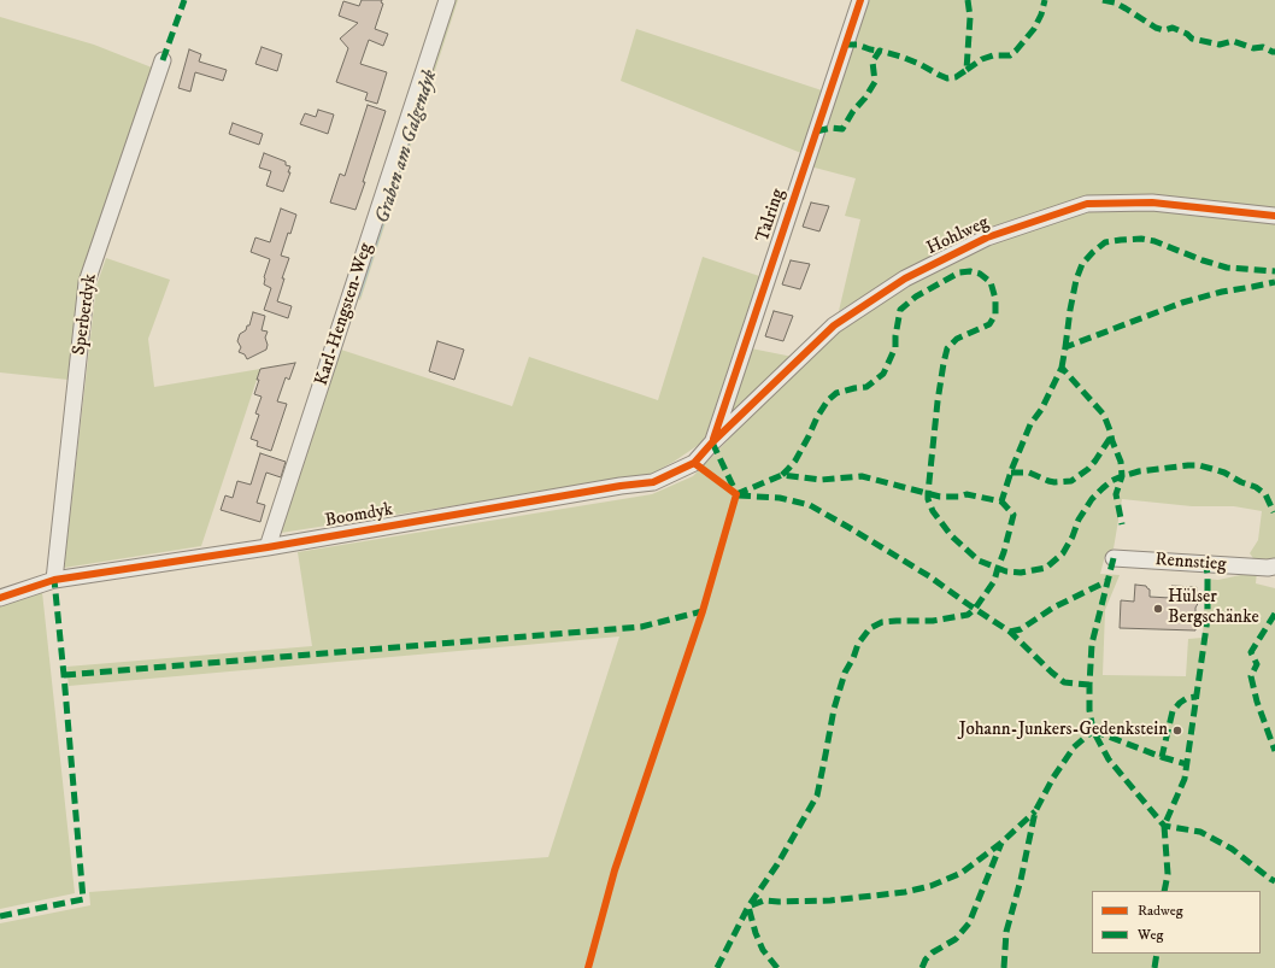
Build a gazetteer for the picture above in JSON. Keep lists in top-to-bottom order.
{
  "streets": {
    "street": [
      "Talring",
      "Hohlweg",
      "Sperberdyk",
      "Karl-Hengsten-Weg",
      "Boomdyk",
      "Rennstieg"
    ]
  },
  "crossings": [
    ["Talring", "Hohlweg"],
    ["Talring", "Boomdyk"],
    ["Hohlweg", "Boomdyk"],
    ["Sperberdyk", "Boomdyk"],
    ["Karl-Hengsten-Weg", "Boomdyk"]
  ],
  "water": ["Graben am Galgendyk"],
  "places": ["Hülser Bergschänke", "Johann-Junkers-Gedenkstein"],
  "legend": ["Radweg", "Weg"]
}
